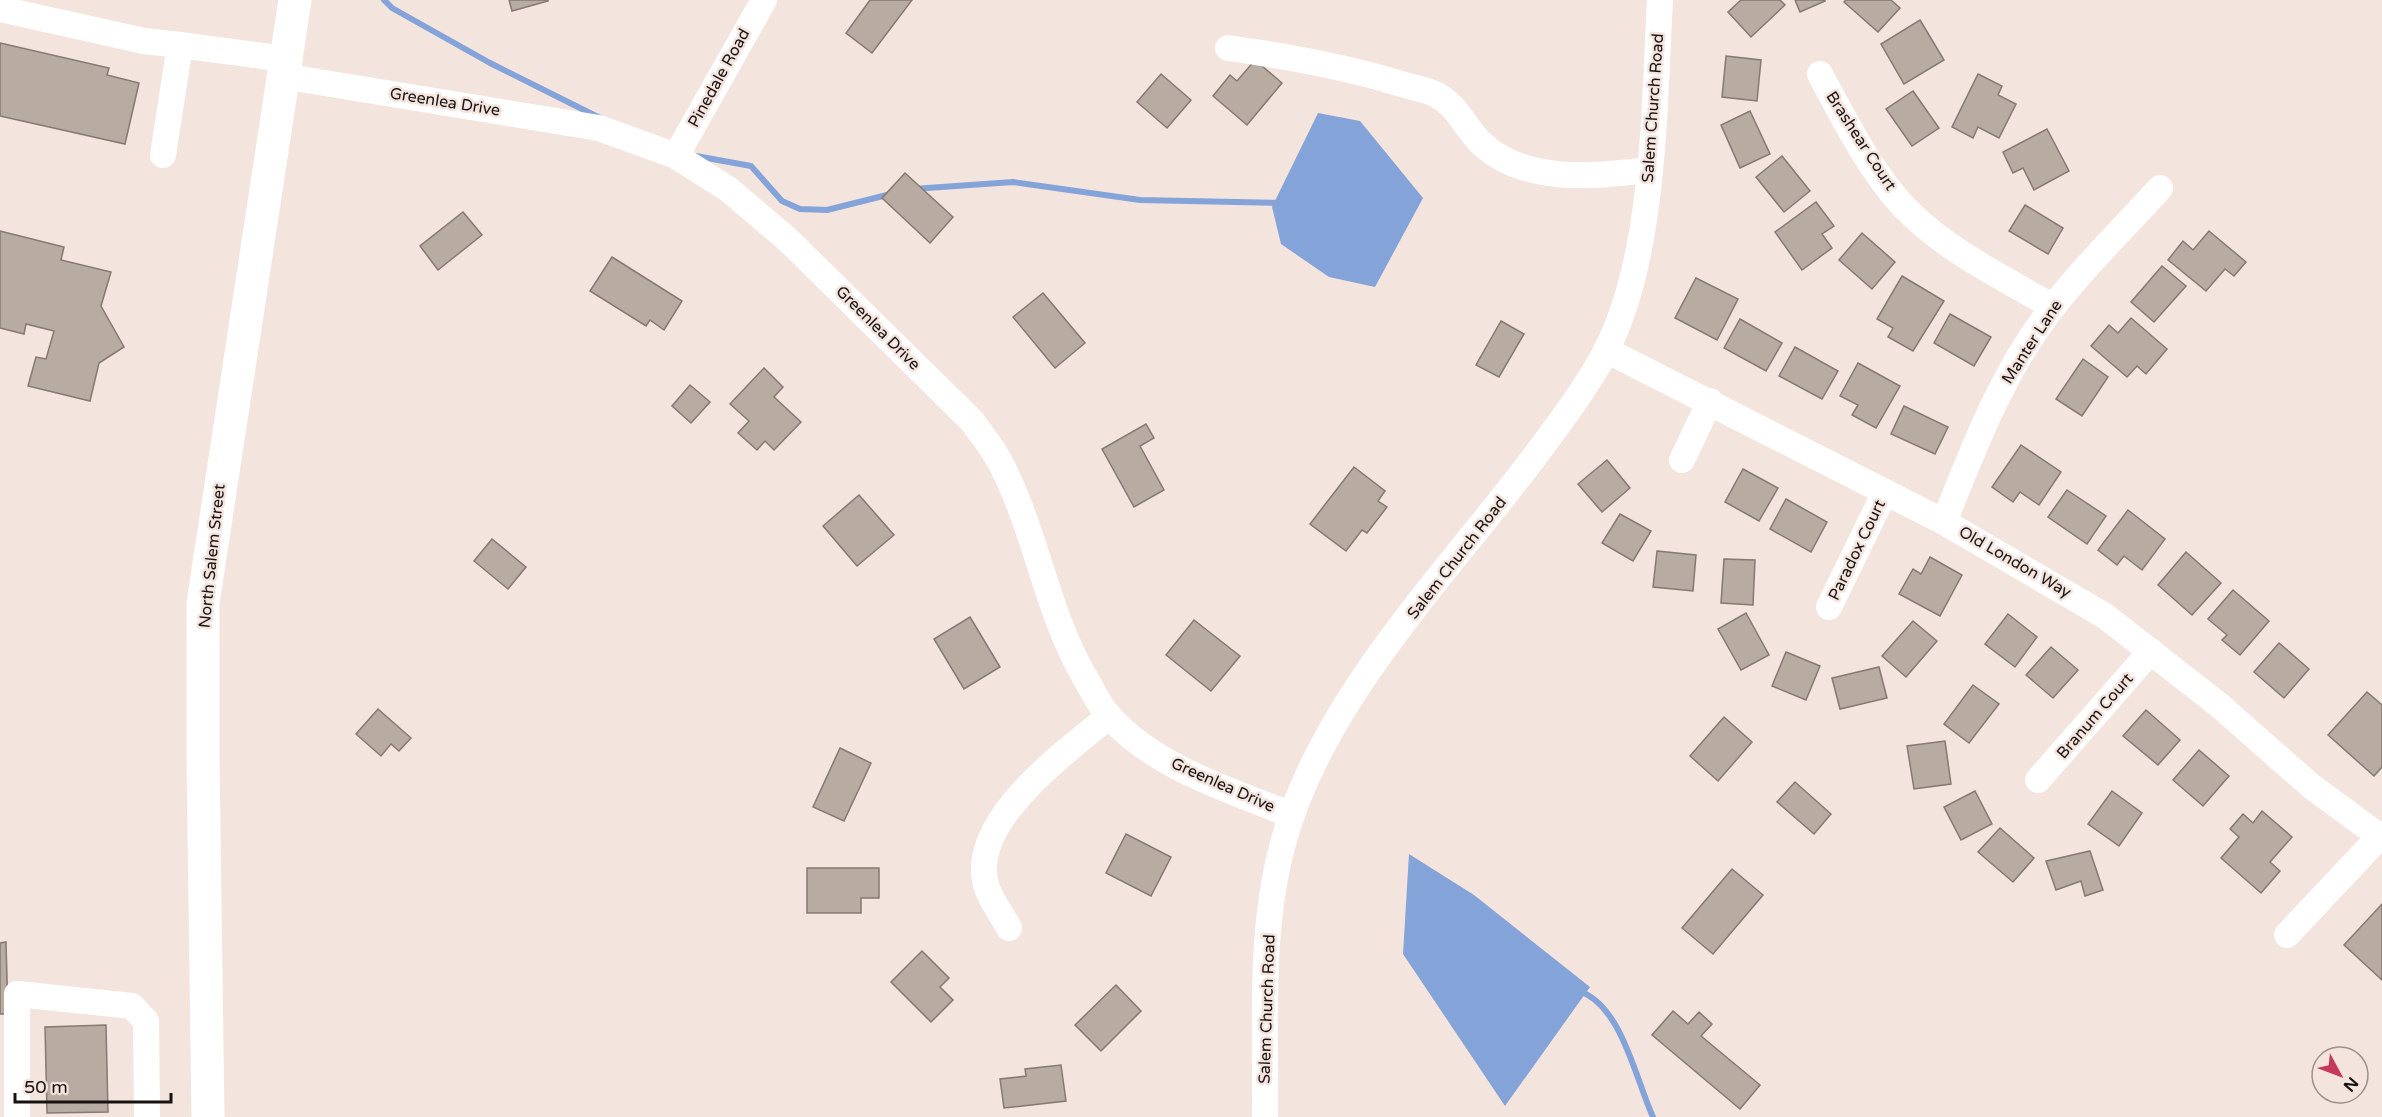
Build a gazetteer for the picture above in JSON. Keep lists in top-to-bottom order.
{
  "streets": {
    "main road": ["North Salem Street"],
    "street": [
      "Pinedale Road",
      "Greenlea Drive",
      "Salem Church Road",
      "Brashear Court",
      "Manter Lane",
      "Paradox Court",
      "Old London Way",
      "Branum Court"
    ]
  },
  "crossings": [
    ["Pinedale Road", "Greenlea Drive"],
    ["Greenlea Drive", "Salem Church Road"],
    ["Greenlea Drive", "North Salem Street"],
    ["Salem Church Road", "Old London Way"],
    ["Brashear Court", "Manter Lane"],
    ["Manter Lane", "Old London Way"],
    ["Paradox Court", "Old London Way"],
    ["Old London Way", "Branum Court"]
  ],
  "scale_bar": "50 m",
  "north": "bottom right"
}
